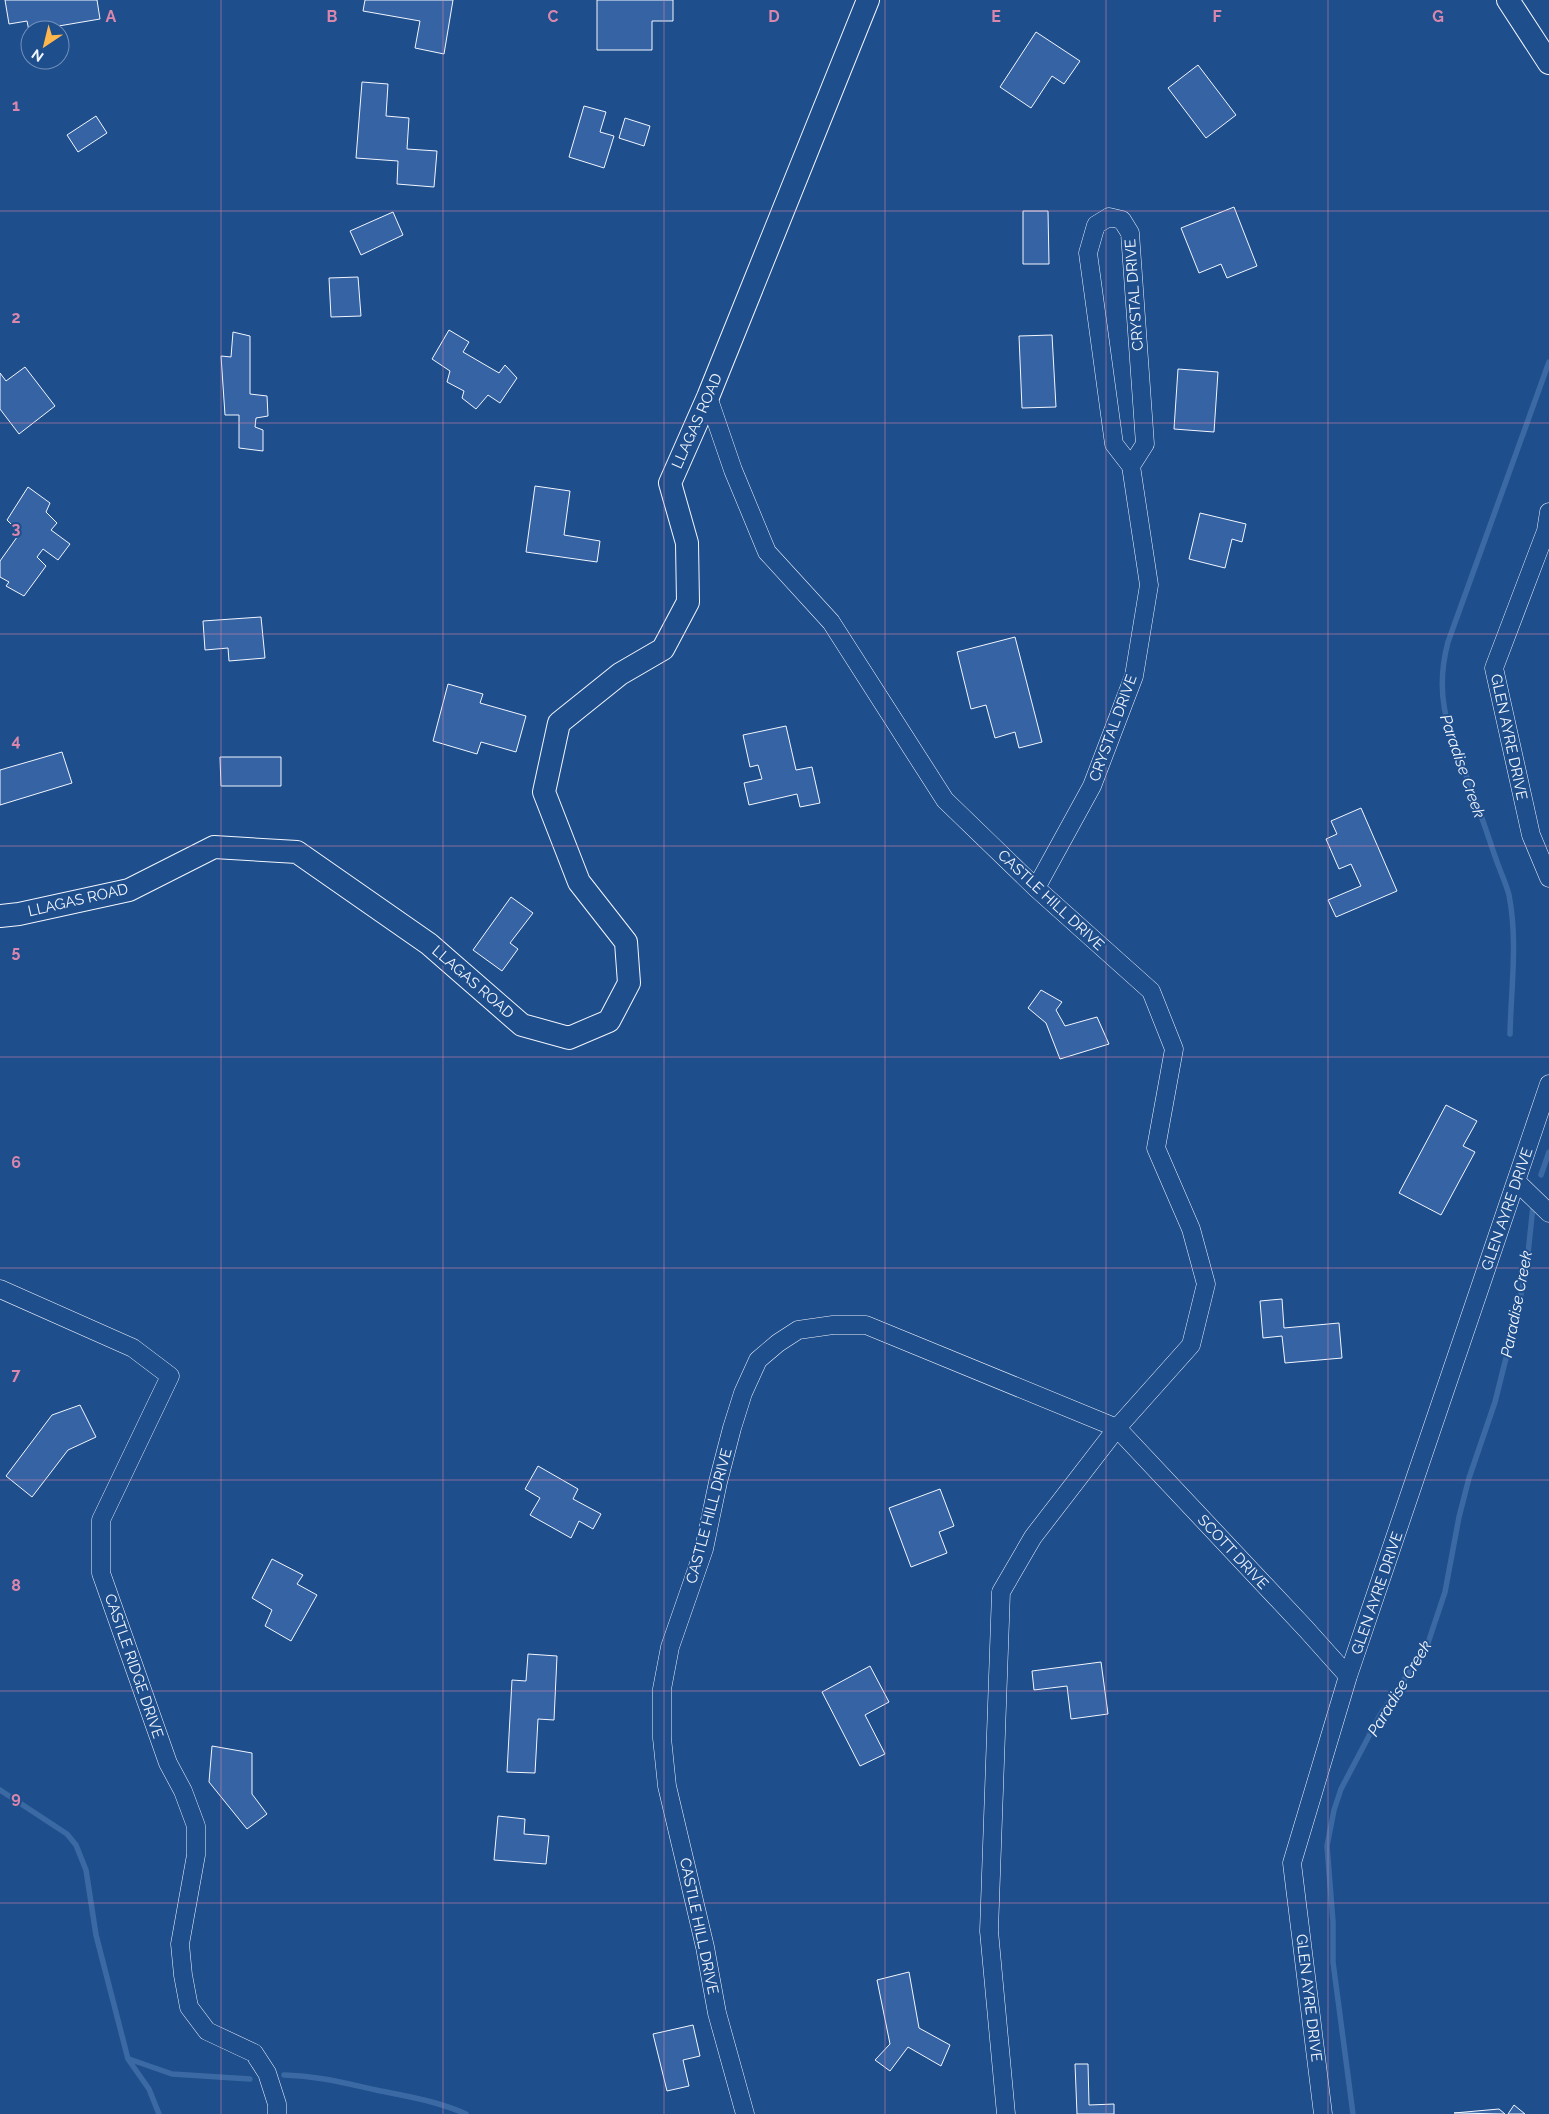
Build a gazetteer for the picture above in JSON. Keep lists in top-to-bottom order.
{
  "streets": {
    "street": [
      "CRYSTAL DRIVE",
      "LLAGAS ROAD",
      "GLEN AYRE DRIVE",
      "CASTLE HILL DRIVE",
      "SCOTT DRIVE",
      "CASTLE RIDGE DRIVE"
    ]
  },
  "crossings": [
    ["CRYSTAL DRIVE", "CASTLE HILL DRIVE"],
    ["LLAGAS ROAD", "CASTLE HILL DRIVE"],
    ["GLEN AYRE DRIVE", "SCOTT DRIVE"],
    ["CASTLE HILL DRIVE", "SCOTT DRIVE"]
  ],
  "water": ["Paradise Creek"],
  "north": "bottom left",
  "grid": {
    "columns": [
      "A",
      "B",
      "C",
      "D",
      "E",
      "F",
      "G"
    ],
    "rows": [
      "1",
      "2",
      "3",
      "4",
      "5",
      "6",
      "7",
      "8",
      "9"
    ]
  }
}
